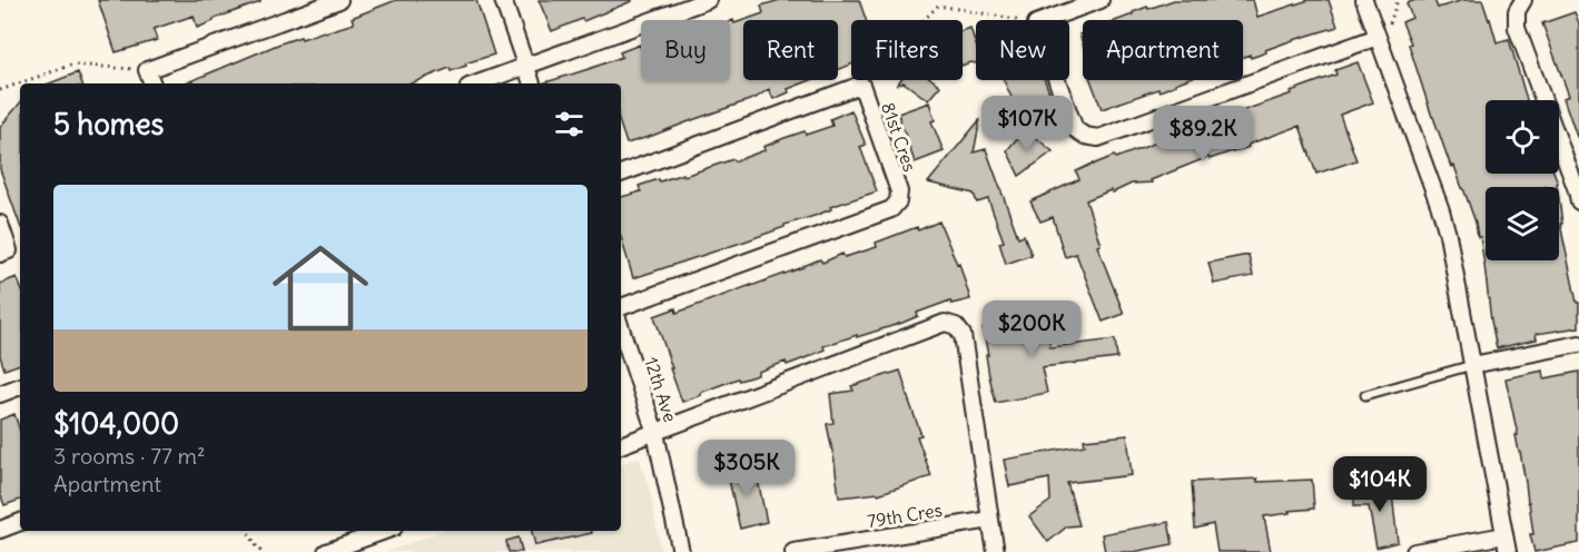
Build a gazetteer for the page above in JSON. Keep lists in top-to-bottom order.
{
  "streets": {
    "street": ["81st Cres", "12th Ave", "79th Cres"]
  },
  "page": {
    "chip": [
      "Buy",
      "Rent",
      "Filters",
      "New",
      "Apartment"
    ],
    "heading": "5 homes",
    "price": [
      "$107K",
      "$89.2K",
      "$200K",
      "$305K",
      "$104K"
    ],
    "list": [
      {
        "name": "$104,000",
        "note": "3 rooms · 77 m² · Apartment"
      }
    ]
  }
}
